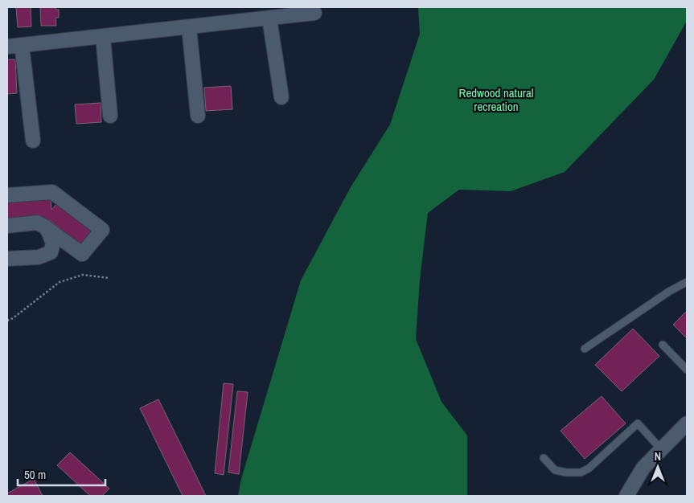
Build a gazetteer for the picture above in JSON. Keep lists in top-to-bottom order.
{
  "parks": ["Redwood natural recreation"],
  "scale_bar": "50 m",
  "north": "top"
}
